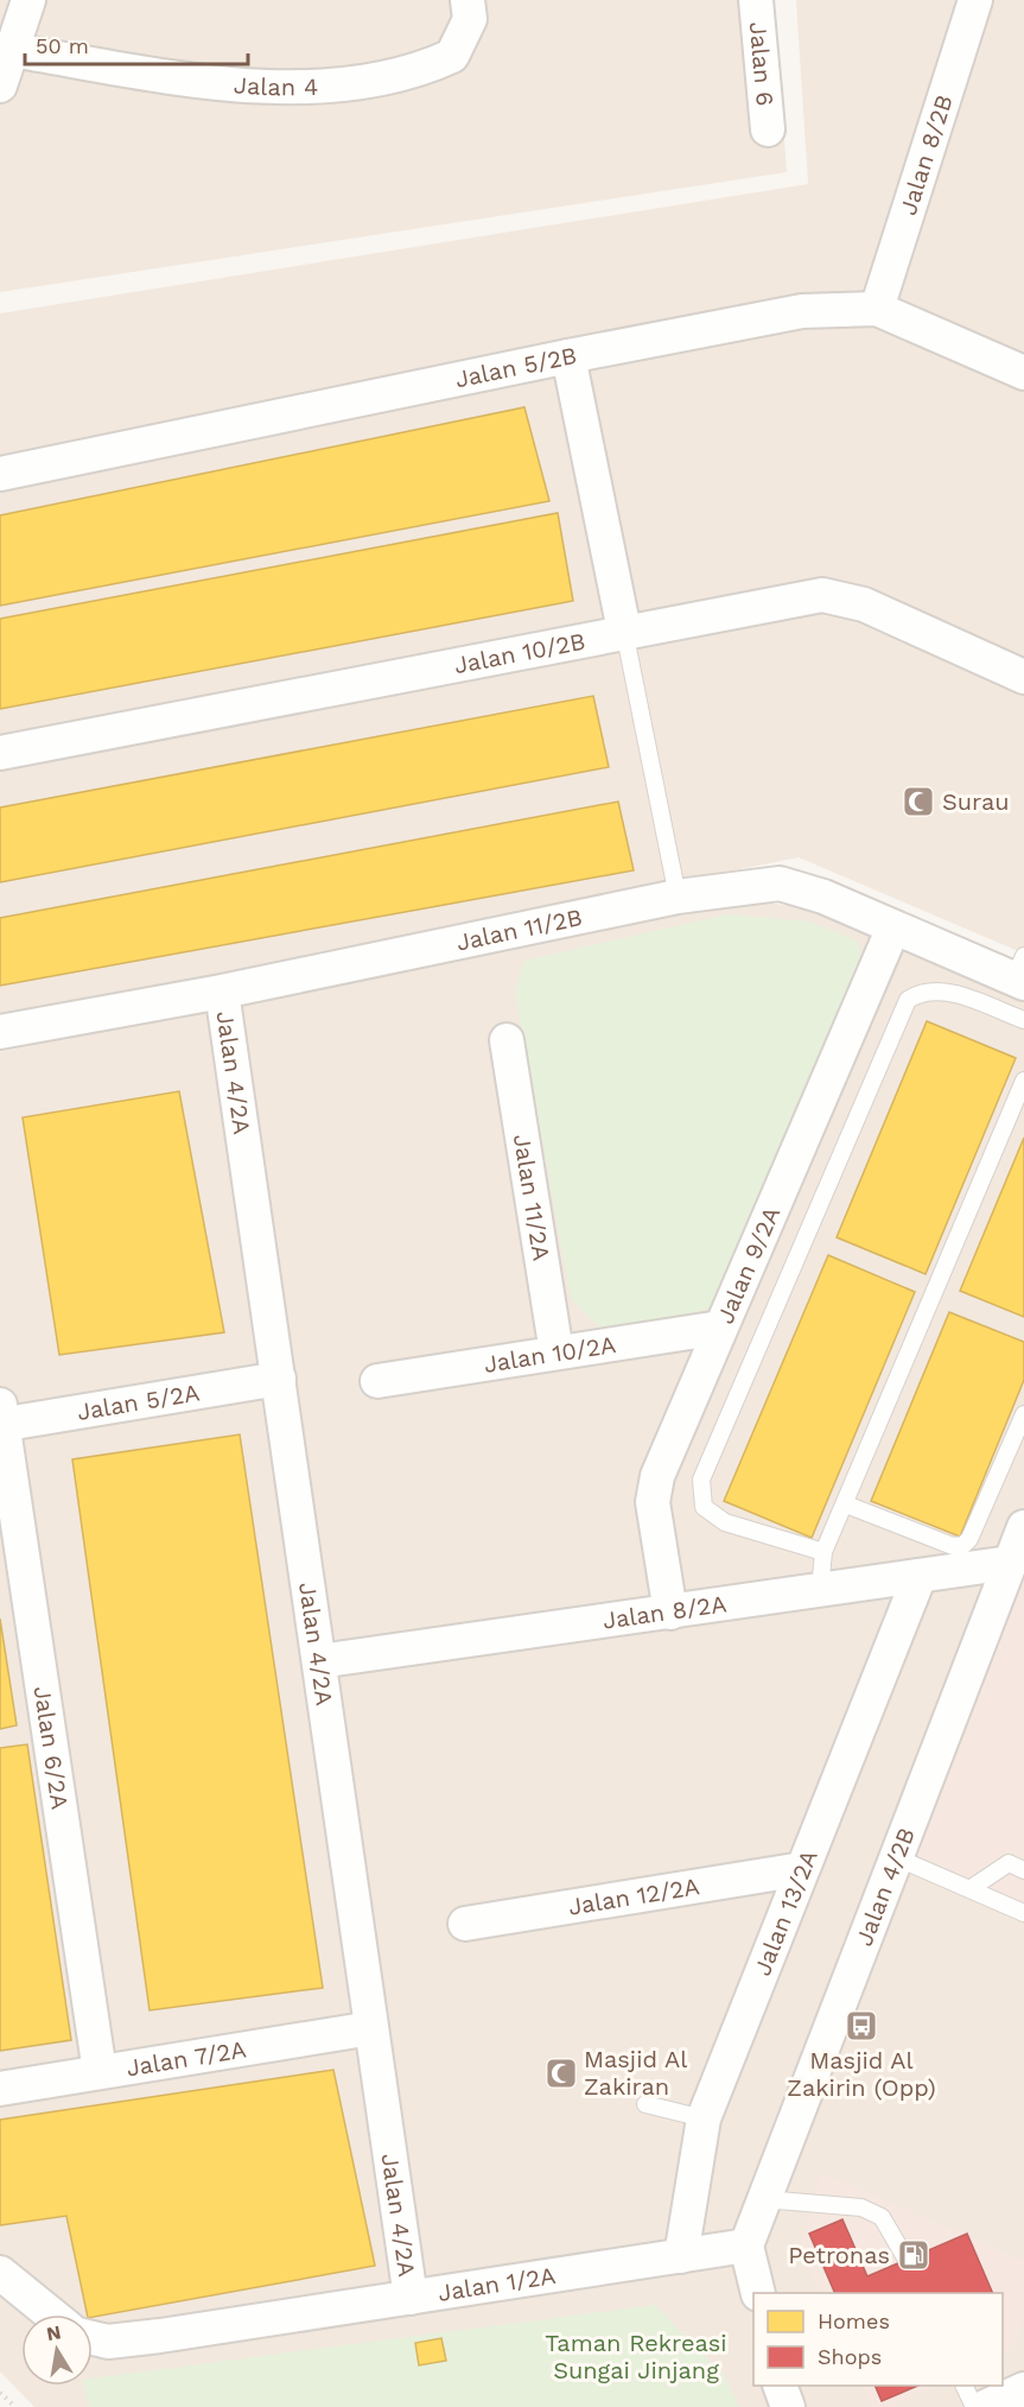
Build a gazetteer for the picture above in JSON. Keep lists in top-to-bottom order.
{
  "streets": {
    "street": [
      "Jalan 6",
      "Jalan 4",
      "Jalan 8/2B",
      "Jalan 5/2B",
      "Jalan 10/2B",
      "Jalan 11/2B",
      "Jalan 4/2A",
      "Jalan 11/2A",
      "Jalan 9/2A",
      "Jalan 10/2A",
      "Jalan 5/2A",
      "Jalan 8/2A",
      "Jalan 6/2A",
      "Jalan 4/2B",
      "Jalan 12/2A",
      "Jalan 13/2A",
      "Jalan 7/2A",
      "Jalan 1/2A"
    ]
  },
  "crossings": [
    ["Jalan 8/2B", "Jalan 5/2B"],
    ["Jalan 11/2B", "Jalan 4/2A"],
    ["Jalan 11/2B", "Jalan 9/2A"],
    ["Jalan 4/2A", "Jalan 5/2A"],
    ["Jalan 4/2A", "Jalan 8/2A"],
    ["Jalan 4/2A", "Jalan 7/2A"],
    ["Jalan 4/2A", "Jalan 1/2A"],
    ["Jalan 11/2A", "Jalan 10/2A"],
    ["Jalan 9/2A", "Jalan 10/2A"],
    ["Jalan 9/2A", "Jalan 8/2A"],
    ["Jalan 5/2A", "Jalan 6/2A"],
    ["Jalan 8/2A", "Jalan 4/2B"],
    ["Jalan 8/2A", "Jalan 13/2A"],
    ["Jalan 6/2A", "Jalan 7/2A"],
    ["Jalan 4/2B", "Jalan 1/2A"],
    ["Jalan 12/2A", "Jalan 13/2A"],
    ["Jalan 13/2A", "Jalan 1/2A"]
  ],
  "parks": ["Taman Rekreasi Sungai Jinjang"],
  "places": {
    "mosque": ["Surau", "Masjid Al Zakiran"],
    "bus stop": ["Masjid Al Zakirin (Opp)"],
    "fuel station": ["Petronas"]
  },
  "legend": ["Homes", "Shops"],
  "scale_bar": "50 m",
  "north": "top"
}
